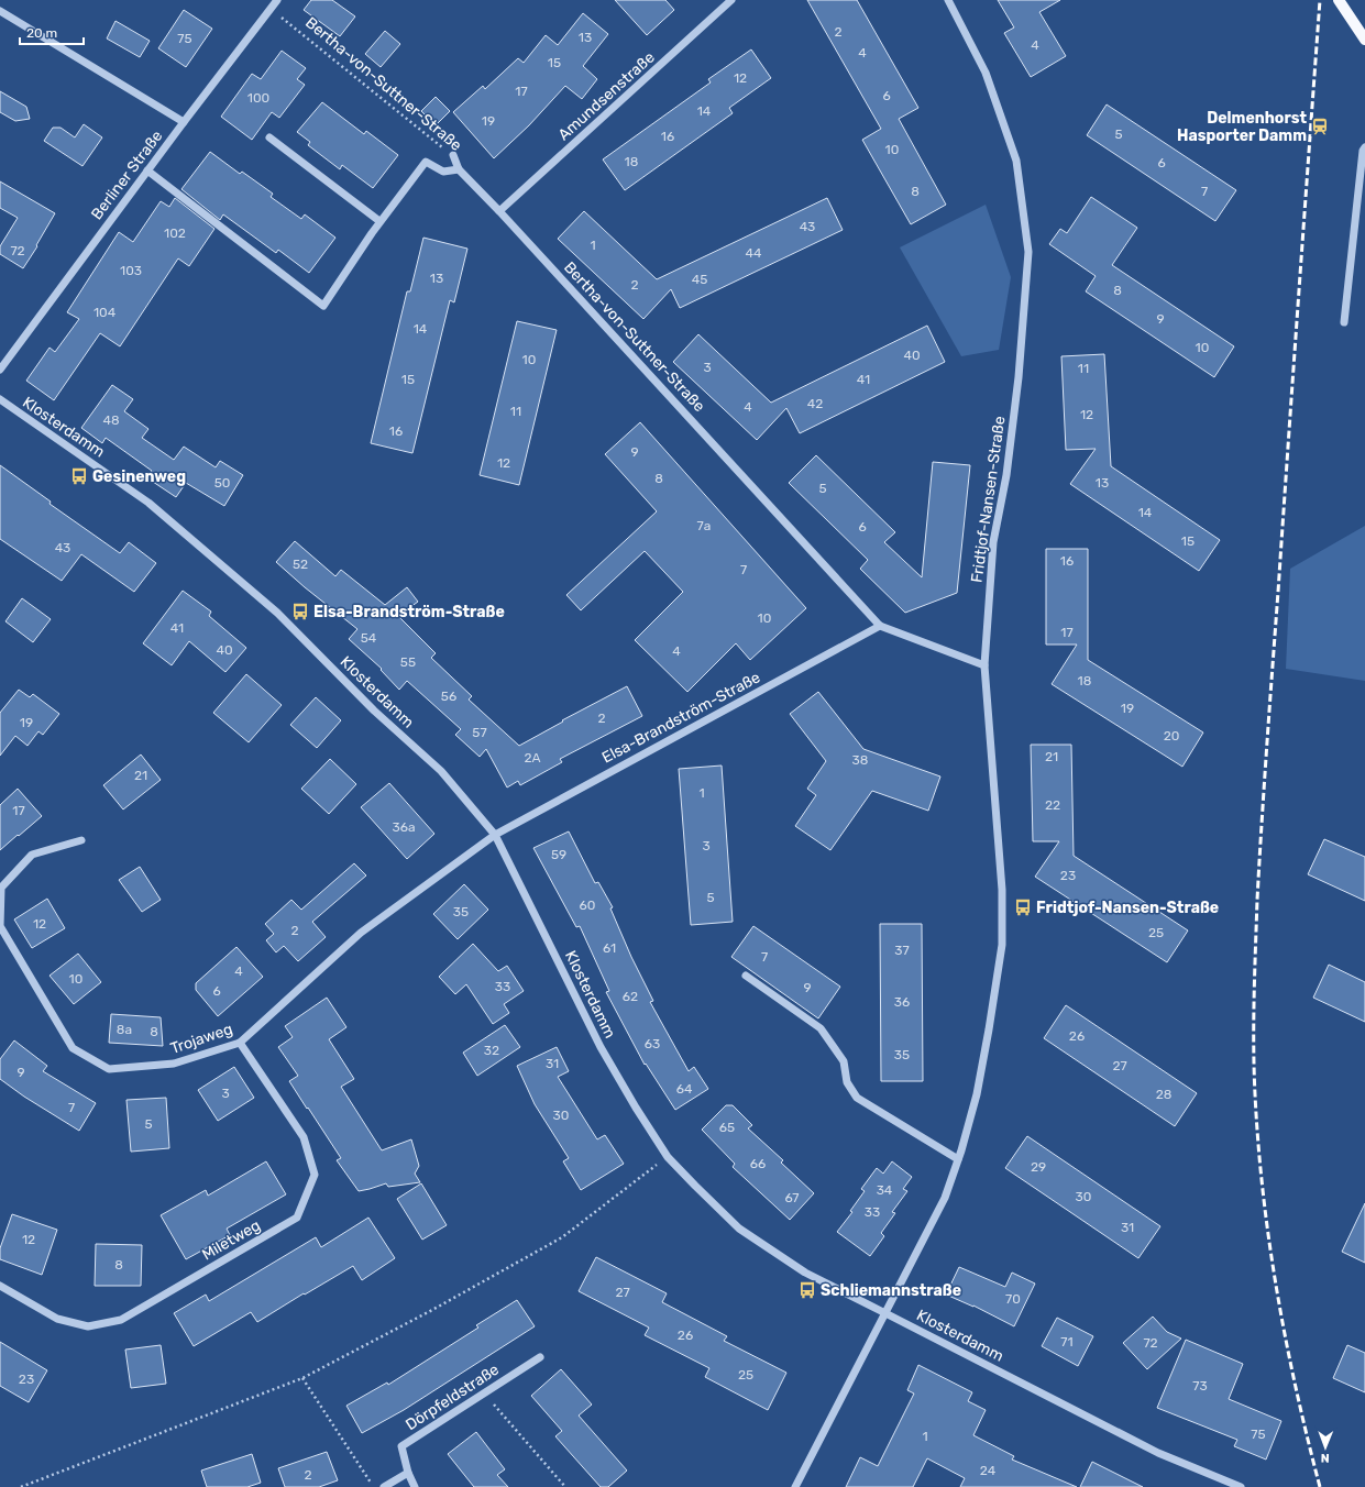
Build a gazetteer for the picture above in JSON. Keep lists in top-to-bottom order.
{
  "streets": {
    "street": [
      "Bertha-von-Suttner-Straße",
      "Amundsenstraße",
      "Berliner Straße",
      "Klosterdamm",
      "Fridtjof-Nansen-Straße",
      "Elsa-Brandström-Straße",
      "Trojaweg",
      "Miletweg",
      "Dörpfeldstraße"
    ]
  },
  "crossings": [
    ["Bertha-von-Suttner-Straße", "Amundsenstraße"],
    ["Bertha-von-Suttner-Straße", "Berliner Straße"],
    ["Bertha-von-Suttner-Straße", "Fridtjof-Nansen-Straße"],
    ["Bertha-von-Suttner-Straße", "Elsa-Brandström-Straße"],
    ["Klosterdamm", "Fridtjof-Nansen-Straße"],
    ["Klosterdamm", "Elsa-Brandström-Straße"],
    ["Klosterdamm", "Trojaweg"],
    ["Elsa-Brandström-Straße", "Trojaweg"],
    ["Trojaweg", "Miletweg"]
  ],
  "places": {
    "station": ["Delmenhorst Hasporter Damm"],
    "bus stop": [
      "Gesinenweg",
      "Elsa-Brandström-Straße",
      "Fridtjof-Nansen-Straße",
      "Schliemannstraße"
    ]
  },
  "house_numbers": [
    "2",
    "13",
    "75",
    "4",
    "4",
    "15",
    "12",
    "17",
    "6",
    "100",
    "14",
    "19",
    "5",
    "16",
    "10",
    "18",
    "6",
    "8",
    "7",
    "43",
    "102",
    "1",
    "72",
    "44",
    "103",
    "13",
    "45",
    "2",
    "8",
    "104",
    "9",
    "14",
    "10",
    "40",
    "10",
    "3",
    "11",
    "15",
    "41",
    "42",
    "4",
    "11",
    "12",
    "48",
    "16",
    "9",
    "12",
    "8",
    "50",
    "13",
    "5",
    "14",
    "7a",
    "6",
    "15",
    "43",
    "16",
    "52",
    "7",
    "10",
    "41",
    "17",
    "54",
    "40",
    "4",
    "55",
    "18",
    "56",
    "19",
    "2",
    "19",
    "57",
    "20",
    "21",
    "2A",
    "38",
    "21",
    "1",
    "22",
    "17",
    "36a",
    "3",
    "59",
    "23",
    "5",
    "60",
    "35",
    "12",
    "2",
    "25",
    "61",
    "37",
    "7",
    "4",
    "10",
    "33",
    "9",
    "6",
    "62",
    "36",
    "8a",
    "8",
    "26",
    "63",
    "32",
    "35",
    "31",
    "27",
    "9",
    "64",
    "3",
    "28",
    "7",
    "30",
    "5",
    "65",
    "66",
    "29",
    "34",
    "30",
    "67",
    "33",
    "31",
    "12",
    "8",
    "27",
    "70",
    "26",
    "71",
    "72",
    "25",
    "23",
    "73",
    "75",
    "1",
    "24",
    "2"
  ],
  "scale_bar": "20 m",
  "north": "bottom"
}
